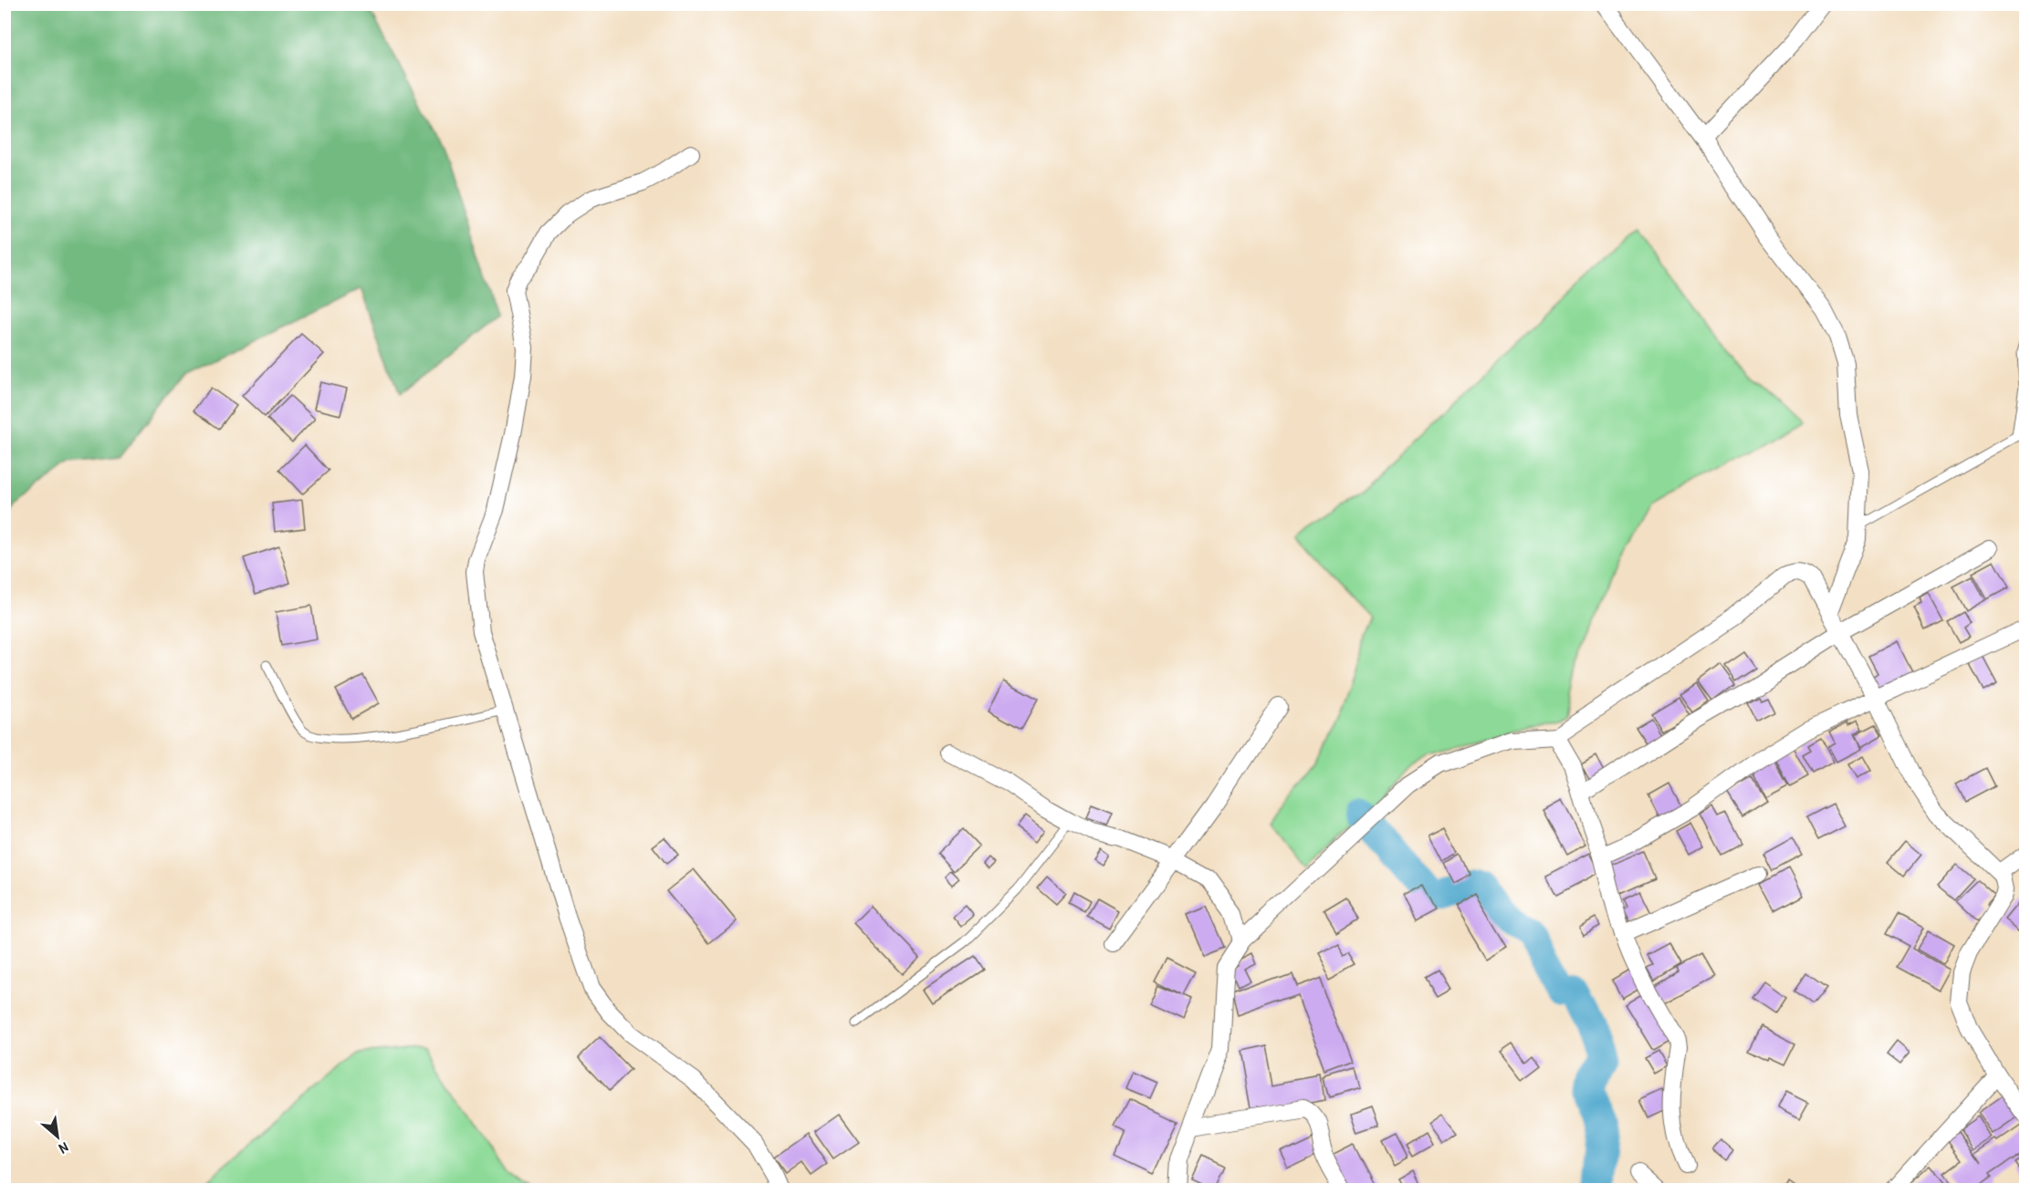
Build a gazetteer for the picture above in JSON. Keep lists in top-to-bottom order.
{
  "north": "bottom right"
}
